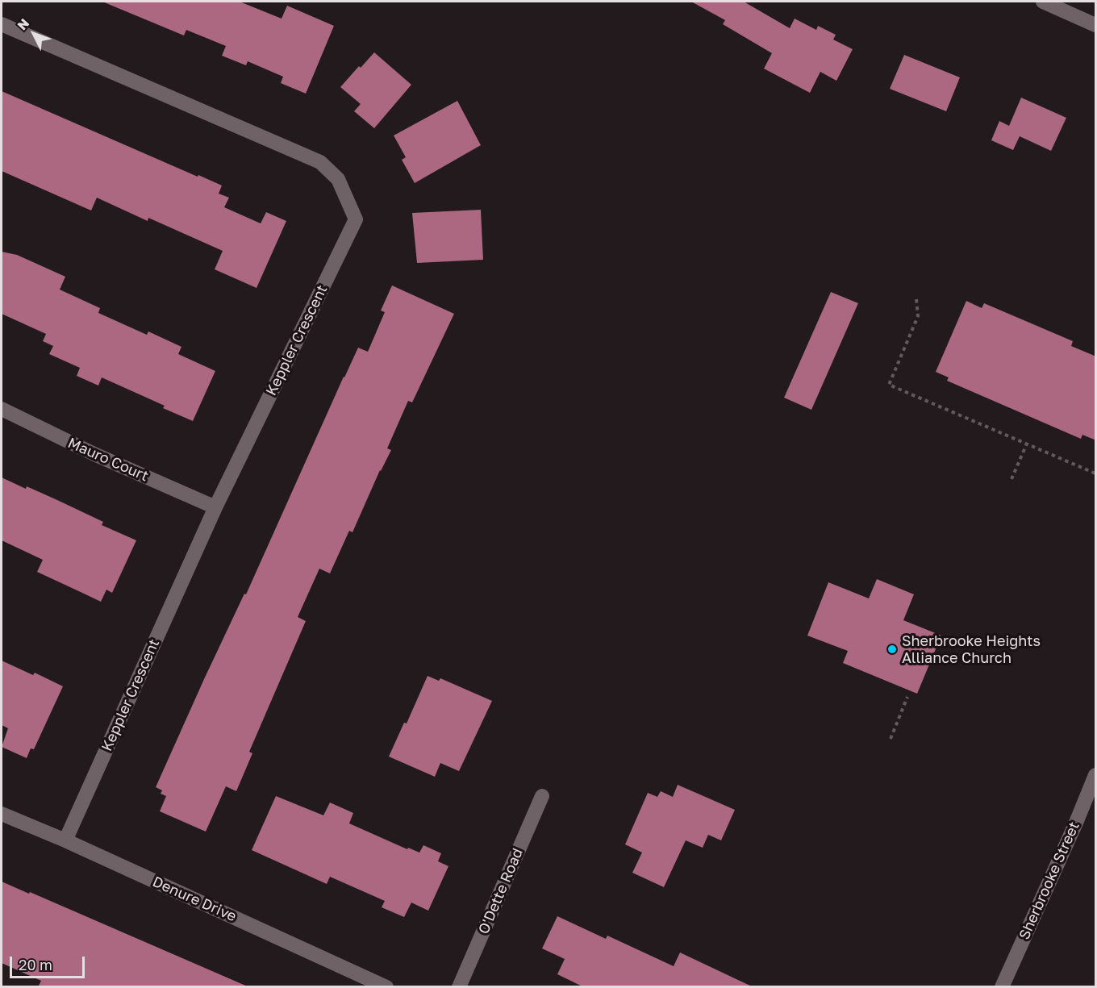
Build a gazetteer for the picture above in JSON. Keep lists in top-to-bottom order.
{
  "streets": {
    "street": [
      "Keppler Crescent",
      "Mauro Court",
      "Sherbrooke Street",
      "O'Dette Road",
      "Denure Drive"
    ]
  },
  "crossings": [
    ["Keppler Crescent", "Mauro Court"],
    ["Keppler Crescent", "Denure Drive"]
  ],
  "places": ["Sherbrooke Heights Alliance Church"],
  "scale_bar": "20 m",
  "north": "top left"
}
